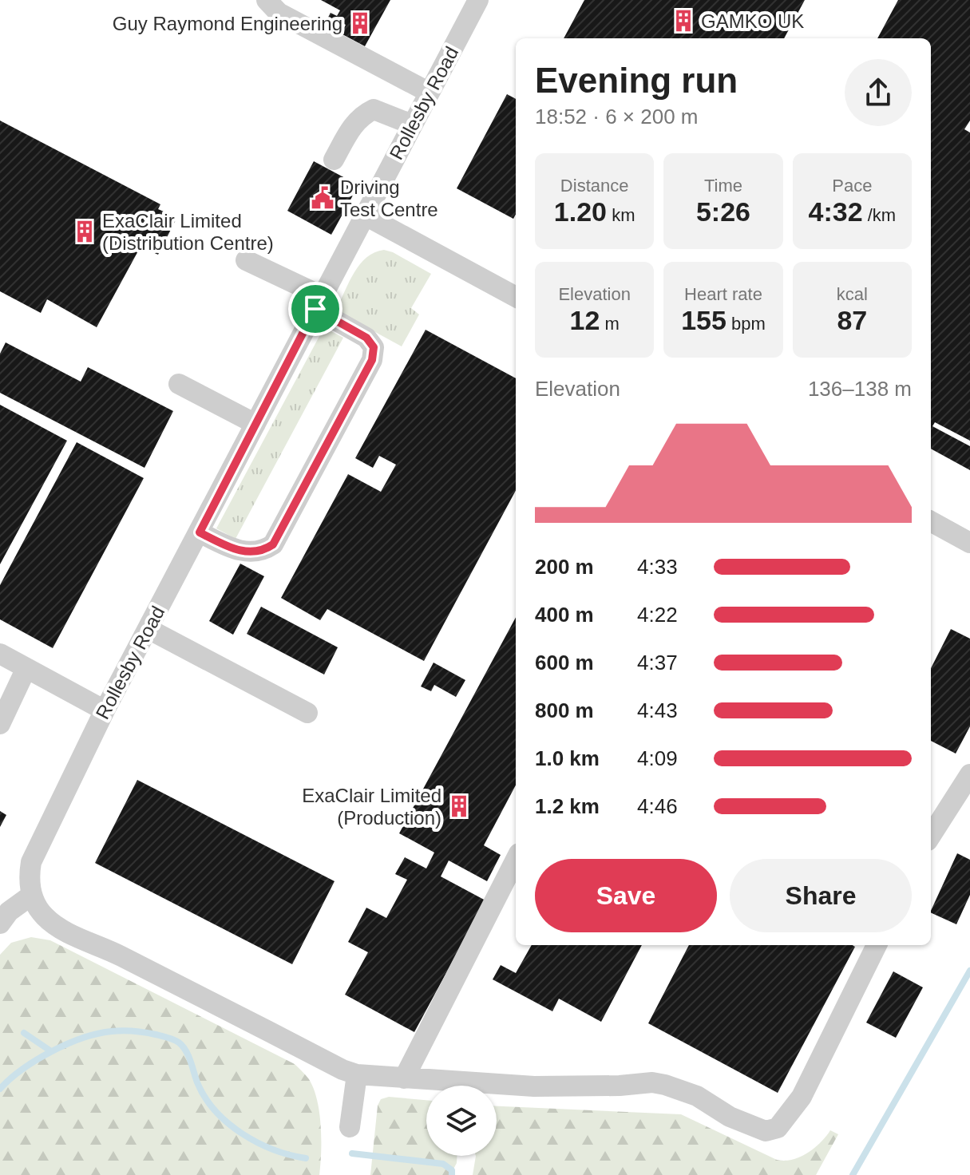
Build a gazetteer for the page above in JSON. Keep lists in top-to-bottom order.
{
  "streets": {
    "street": ["Rollesby Road"]
  },
  "places": {
    "building": [
      "GAMKO UK",
      "Guy Raymond Engineering",
      "ExaClair Limited (Distribution Centre)",
      "ExaClair Limited (Production)"
    ],
    "public building": ["Driving Test Centre"]
  },
  "page": {
    "heading": ["Evening run", "18:52 · 6 × 200 m"],
    "stats": [
      ["Distance", "1.20 km"],
      ["Time", "5:26"],
      ["Pace", "4:32 /km"],
      ["Elevation", "12 m"],
      ["Heart rate", "155 bpm"],
      ["kcal", "87"]
    ],
    "chart": ["Elevation", "136–138 m"],
    "list": [
      {
        "name": "200 m",
        "note": "4:33"
      },
      {
        "name": "400 m",
        "note": "4:22"
      },
      {
        "name": "600 m",
        "note": "4:37"
      },
      {
        "name": "800 m",
        "note": "4:43"
      },
      {
        "name": "1.0 km",
        "note": "4:09"
      },
      {
        "name": "1.2 km",
        "note": "4:46"
      }
    ],
    "buttons": ["Save", "Share"]
  }
}
